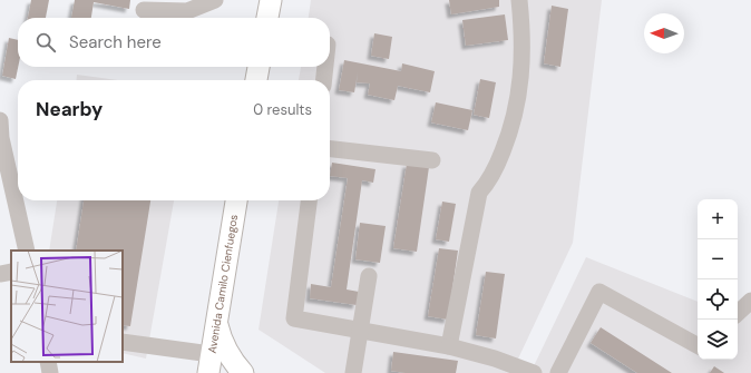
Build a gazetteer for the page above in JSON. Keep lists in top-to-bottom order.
{
  "streets": {
    "main road": ["Avenida Camilo Cienfuegos"]
  },
  "north": "left",
  "page": {
    "search": "Search here",
    "heading": ["Nearby", "0 results"],
    "map_buttons": ["+", "−"]
  }
}
